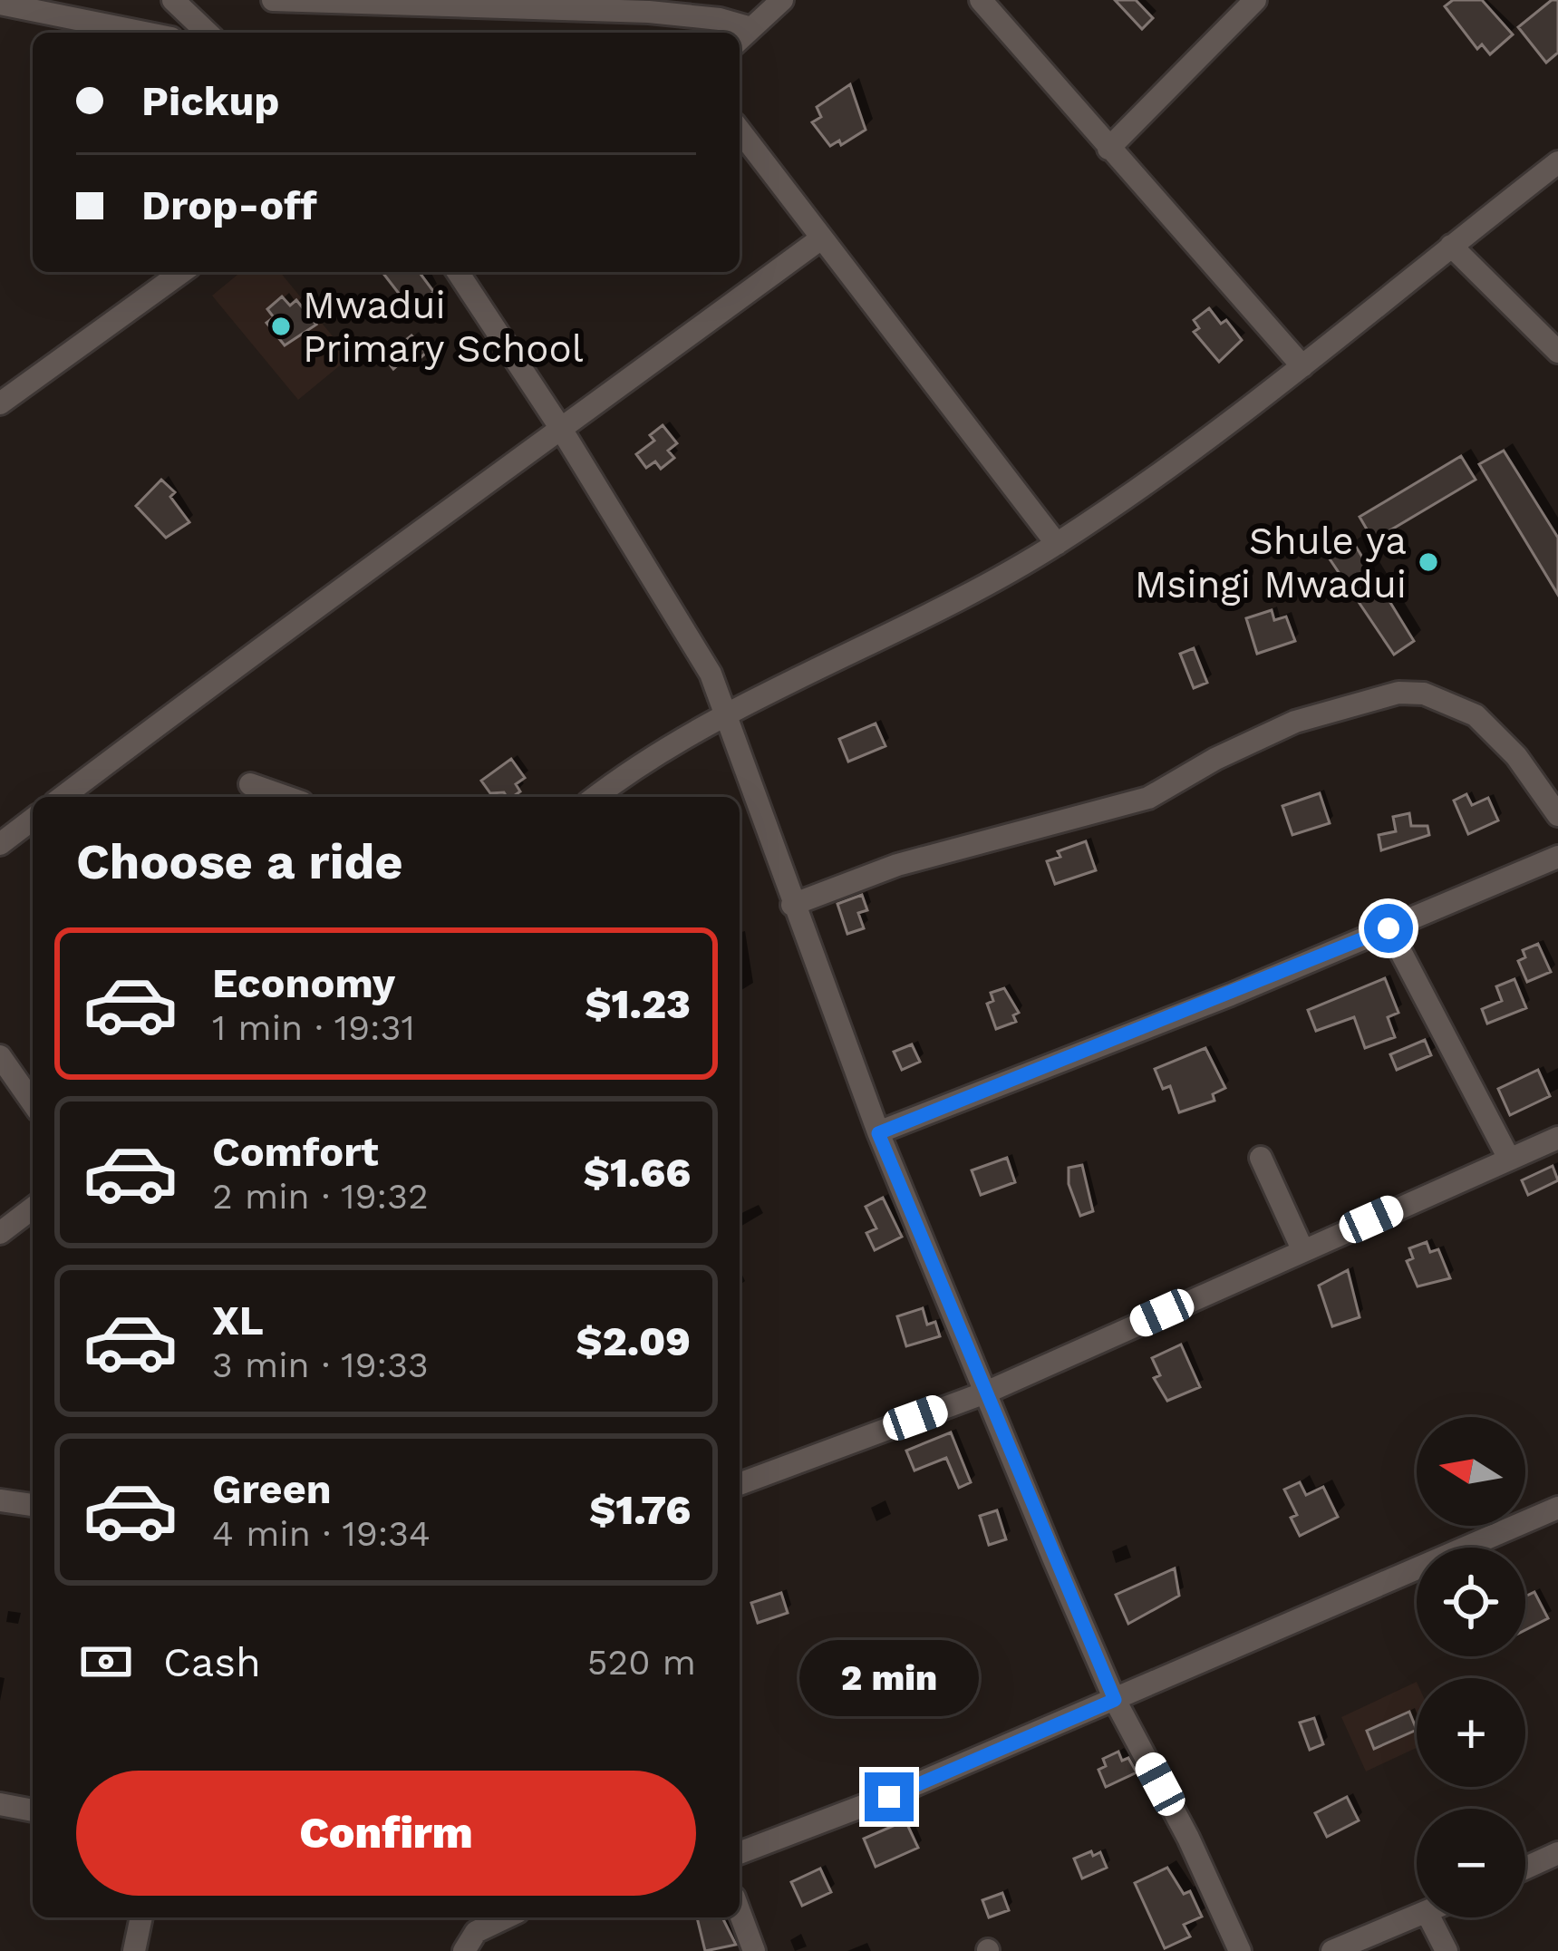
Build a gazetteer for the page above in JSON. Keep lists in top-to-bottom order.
{
  "places": ["Mwadui Primary School", "Shule ya Msingi Mwadui"],
  "north": "left",
  "page": {
    "banner": ["Pickup", "Drop-off"],
    "heading": "Choose a ride",
    "list": [
      {
        "name": "Economy",
        "note": "1 min · 19:31",
        "value": "$1.23"
      },
      {
        "name": "Comfort",
        "note": "2 min · 19:32",
        "value": "$1.66"
      },
      {
        "name": "XL",
        "note": "3 min · 19:33",
        "value": "$2.09"
      },
      {
        "name": "Green",
        "note": "4 min · 19:34",
        "value": "$1.76"
      }
    ],
    "map_buttons": ["+", "−"],
    "pay": ["Cash", "520 m"],
    "bubble": "2 min",
    "buttons": "Confirm"
  }
}
